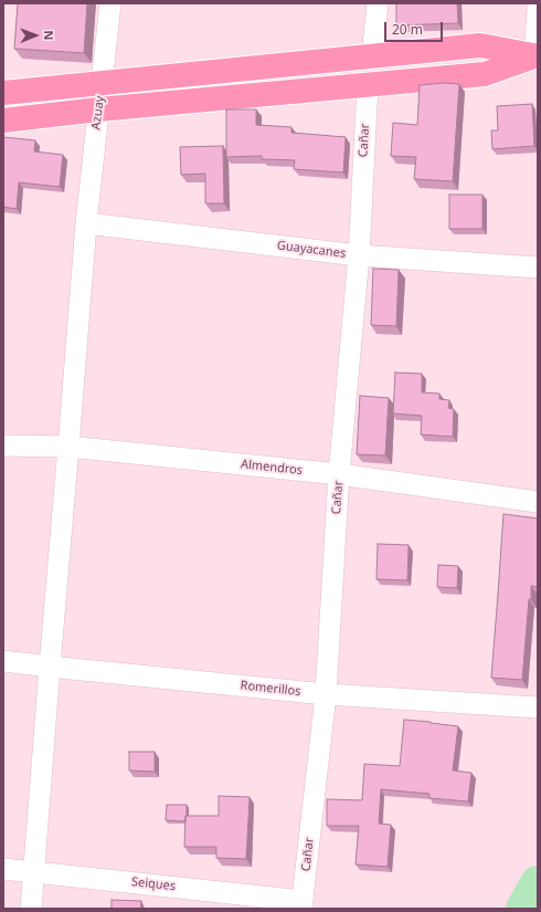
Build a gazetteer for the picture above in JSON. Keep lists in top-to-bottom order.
{
  "streets": {
    "street": [
      "Azuay",
      "Cañar",
      "Guayacanes",
      "Almendros",
      "Romerillos",
      "Seiques"
    ]
  },
  "crossings": [
    ["Azuay", "Guayacanes"],
    ["Azuay", "Almendros"],
    ["Azuay", "Romerillos"],
    ["Azuay", "Seiques"],
    ["Cañar", "Guayacanes"],
    ["Cañar", "Almendros"],
    ["Cañar", "Romerillos"],
    ["Cañar", "Seiques"]
  ],
  "scale_bar": "20 m",
  "north": "right"
}
